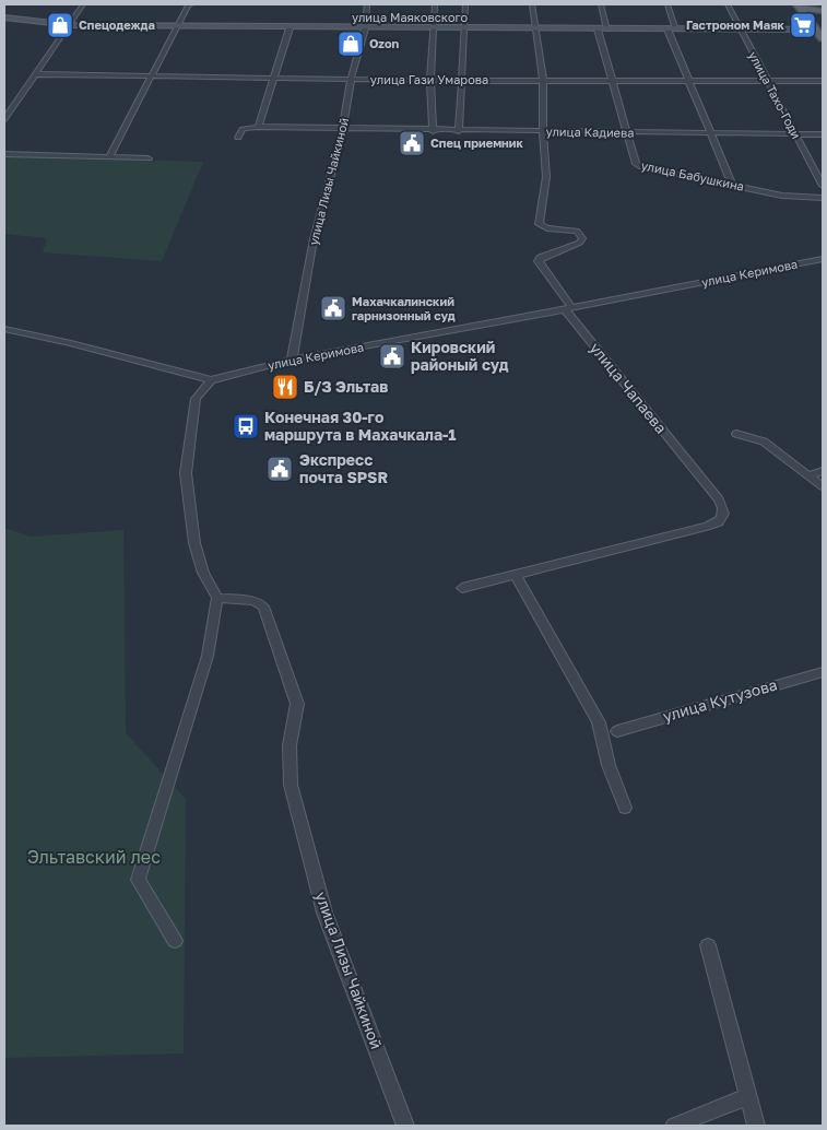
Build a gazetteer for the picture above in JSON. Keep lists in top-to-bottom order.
{
  "streets": {
    "street": [
      "улица Маяковского",
      "улица Гази Умарова",
      "улица Тахо-Годи",
      "улица Кадиева",
      "улица Бабушкина",
      "улица Лизы Чайкиной",
      "улица Керимова",
      "улица Чапаева",
      "улица Кутузова"
    ]
  },
  "crossings": [
    ["улица Маяковского", "улица Тахо-Годи"],
    ["улица Маяковского", "улица Бабушкина"],
    ["улица Маяковского", "улица Лизы Чайкиной"],
    ["улица Гази Умарова", "улица Тахо-Годи"],
    ["улица Гази Умарова", "улица Бабушкина"],
    ["улица Гази Умарова", "улица Лизы Чайкиной"],
    ["улица Тахо-Годи", "улица Кадиева"],
    ["улица Кадиева", "улица Бабушкина"],
    ["улица Кадиева", "улица Лизы Чайкиной"],
    ["улица Кадиева", "улица Чапаева"],
    ["улица Лизы Чайкиной", "улица Керимова"],
    ["улица Керимова", "улица Чапаева"]
  ],
  "parks": ["Эльтавский лес"],
  "places": {
    "shop": ["Спецодежда", "Ozon"],
    "supermarket": ["Гастроном Маяк"],
    "public building": [
      "Спец приемник",
      "Махачкалинский гарнизонный суд",
      "Кировский районый суд",
      "Экспресс почта SPSR"
    ],
    "restaurant": ["Б/З Эльтав"],
    "bus stop": ["Конечная 30-го маршрута в Махачкала-1"]
  }
}
